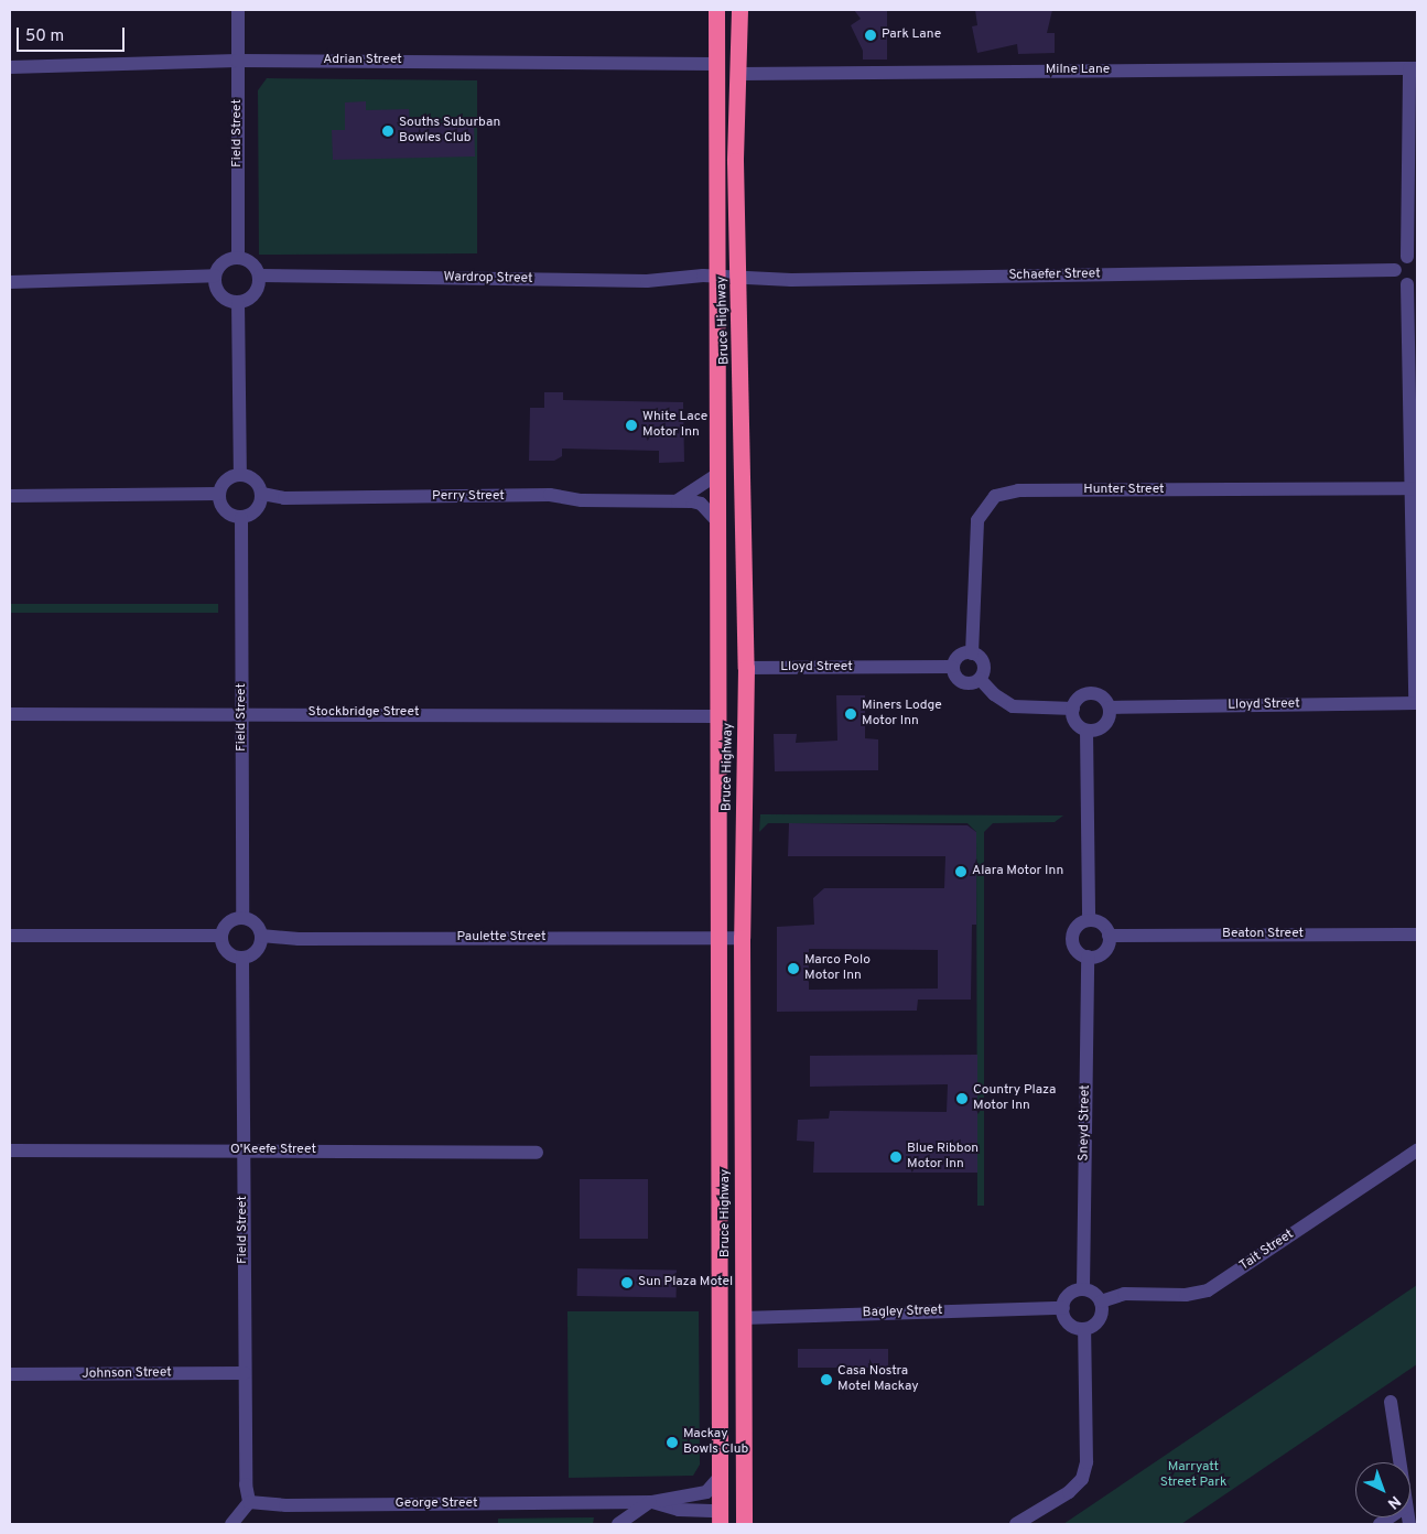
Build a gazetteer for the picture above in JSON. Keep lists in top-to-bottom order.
{
  "streets": {
    "highway": ["Bruce Highway"],
    "street": [
      "Adrian Street",
      "Milne Lane",
      "Field Street",
      "Schaefer Street",
      "Wardrop Street",
      "Hunter Street",
      "Perry Street",
      "Lloyd Street",
      "Stockbridge Street",
      "Beaton Street",
      "Paulette Street",
      "Sneyd Street",
      "O'Keefe Street",
      "Tait Street",
      "Bagley Street",
      "Johnson Street",
      "George Street"
    ]
  },
  "crossings": [
    ["Adrian Street", "Field Street"],
    ["Adrian Street", "Bruce Highway"],
    ["Milne Lane", "Bruce Highway"],
    ["Field Street", "Wardrop Street"],
    ["Field Street", "Perry Street"],
    ["Field Street", "Stockbridge Street"],
    ["Field Street", "Paulette Street"],
    ["Field Street", "O'Keefe Street"],
    ["Field Street", "Johnson Street"],
    ["Field Street", "George Street"],
    ["Schaefer Street", "Wardrop Street"],
    ["Schaefer Street", "Bruce Highway"],
    ["Wardrop Street", "Bruce Highway"],
    ["Bruce Highway", "Perry Street"],
    ["Bruce Highway", "Lloyd Street"],
    ["Bruce Highway", "Stockbridge Street"],
    ["Bruce Highway", "Paulette Street"],
    ["Bruce Highway", "Bagley Street"],
    ["Bruce Highway", "George Street"],
    ["Hunter Street", "Lloyd Street"],
    ["Beaton Street", "Sneyd Street"],
    ["Sneyd Street", "Tait Street"],
    ["Sneyd Street", "Bagley Street"],
    ["Tait Street", "Bagley Street"]
  ],
  "parks": ["Marryatt Street Park"],
  "places": [
    "Park Lane",
    "Souths Suburban Bowles Club",
    "White Lace Motor Inn",
    "Miners Lodge Motor Inn",
    "Alara Motor Inn",
    "Marco Polo Motor Inn",
    "Country Plaza Motor Inn",
    "Blue Ribbon Motor Inn",
    "Sun Plaza Motel",
    "Casa Nostra Motel Mackay",
    "Mackay Bowls Club"
  ],
  "scale_bar": "50 m",
  "north": "bottom right"
}
